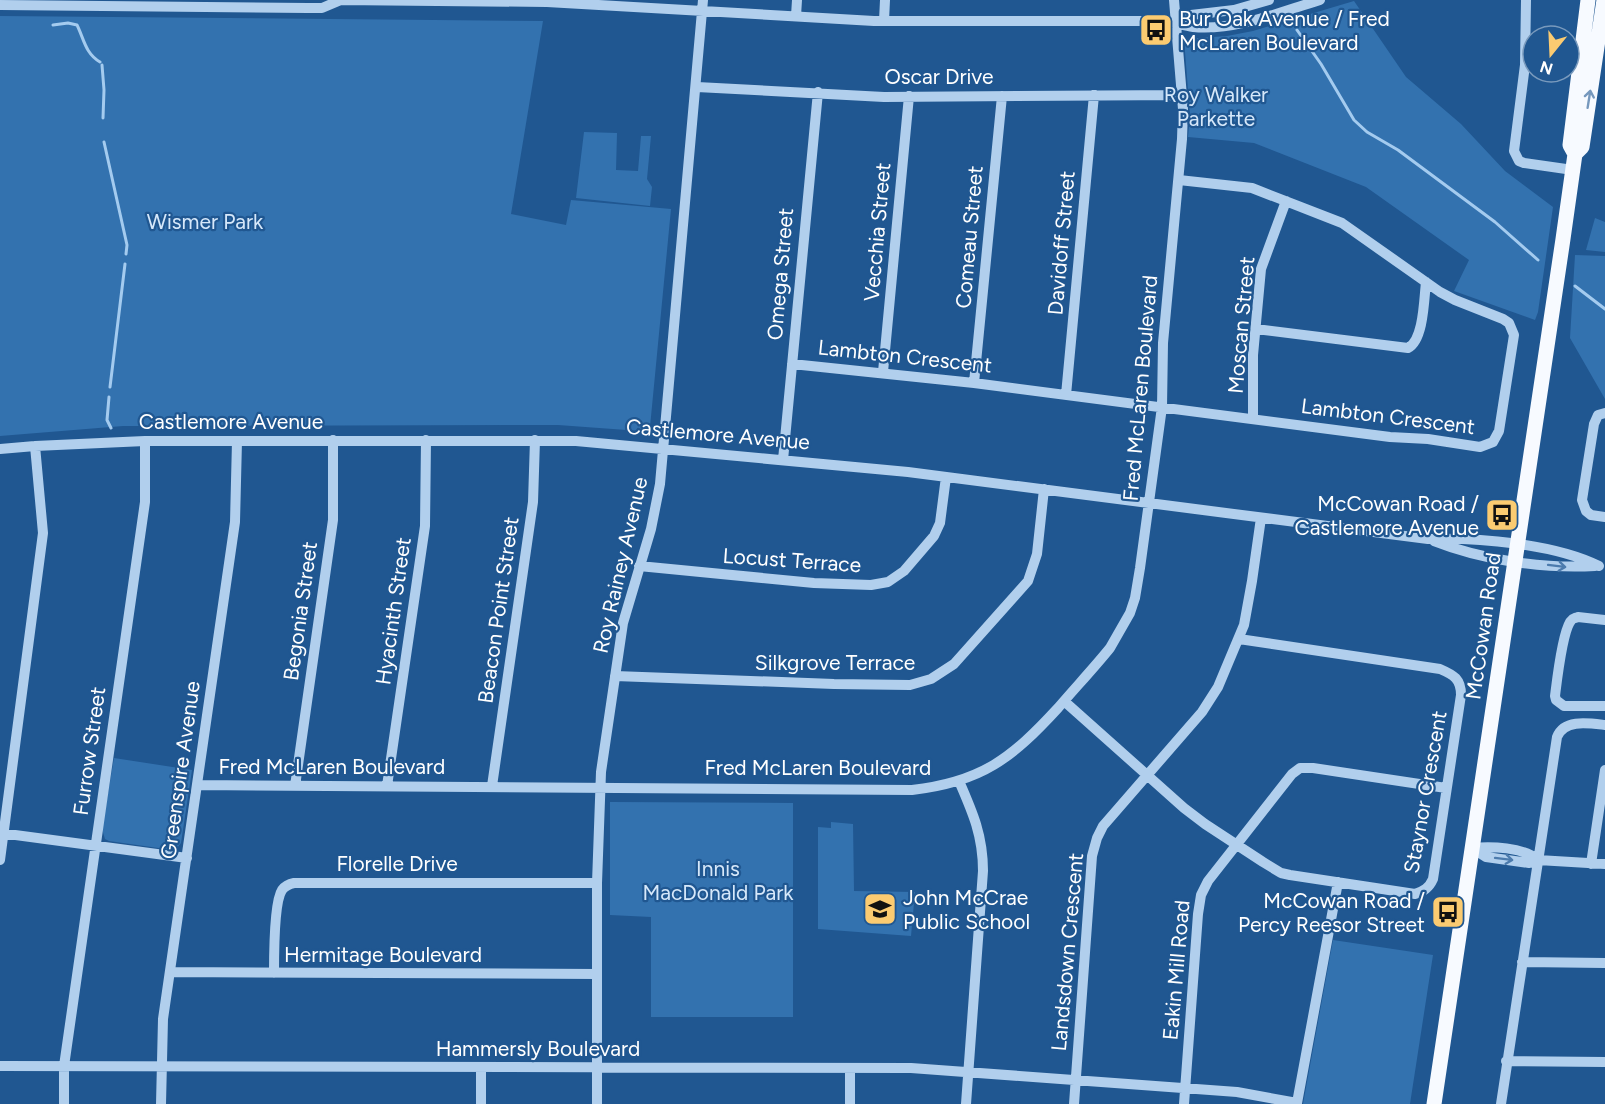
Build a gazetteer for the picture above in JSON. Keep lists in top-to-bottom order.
{
  "streets": {
    "main road": ["McCowan Road"],
    "street": [
      "Oscar Drive",
      "Vecchia Street",
      "Comeau Street",
      "Davidoff Street",
      "Omega Street",
      "Moscan Street",
      "Lambton Crescent",
      "Fred McLaren Boulevard",
      "Castlemore Avenue",
      "Locust Terrace",
      "Roy Rainey Avenue",
      "Beacon Point Street",
      "Begonia Street",
      "Hyacinth Street",
      "Silkgrove Terrace",
      "Furrow Street",
      "Greenspire Avenue",
      "Staynor Crescent",
      "Florelle Drive",
      "Landsdown Crescent",
      "Hermitage Boulevard",
      "Eakin Mill Road",
      "Hammersly Boulevard"
    ]
  },
  "crossings": [
    ["Oscar Drive", "Vecchia Street"],
    ["Oscar Drive", "Comeau Street"],
    ["Oscar Drive", "Davidoff Street"],
    ["Oscar Drive", "Omega Street"],
    ["Oscar Drive", "Fred McLaren Boulevard"],
    ["Oscar Drive", "Roy Rainey Avenue"],
    ["Vecchia Street", "Lambton Crescent"],
    ["Comeau Street", "Lambton Crescent"],
    ["Davidoff Street", "Lambton Crescent"],
    ["Omega Street", "Lambton Crescent"],
    ["Omega Street", "Castlemore Avenue"],
    ["Moscan Street", "Lambton Crescent"],
    ["Lambton Crescent", "Fred McLaren Boulevard"],
    ["Fred McLaren Boulevard", "Castlemore Avenue"],
    ["Fred McLaren Boulevard", "Roy Rainey Avenue"],
    ["Fred McLaren Boulevard", "Beacon Point Street"],
    ["Fred McLaren Boulevard", "Begonia Street"],
    ["Fred McLaren Boulevard", "Hyacinth Street"],
    ["Fred McLaren Boulevard", "Greenspire Avenue"],
    ["Fred McLaren Boulevard", "Staynor Crescent"],
    ["Castlemore Avenue", "Locust Terrace"],
    ["Castlemore Avenue", "Roy Rainey Avenue"],
    ["Castlemore Avenue", "Beacon Point Street"],
    ["Castlemore Avenue", "Begonia Street"],
    ["Castlemore Avenue", "Hyacinth Street"],
    ["Castlemore Avenue", "McCowan Road"],
    ["Castlemore Avenue", "Silkgrove Terrace"],
    ["Castlemore Avenue", "Furrow Street"],
    ["Castlemore Avenue", "Greenspire Avenue"],
    ["Castlemore Avenue", "Landsdown Crescent"],
    ["Locust Terrace", "Roy Rainey Avenue"],
    ["Roy Rainey Avenue", "Silkgrove Terrace"],
    ["Roy Rainey Avenue", "Florelle Drive"],
    ["Roy Rainey Avenue", "Hermitage Boulevard"],
    ["Roy Rainey Avenue", "Hammersly Boulevard"],
    ["Furrow Street", "Hammersly Boulevard"],
    ["Greenspire Avenue", "Hermitage Boulevard"],
    ["Greenspire Avenue", "Hammersly Boulevard"],
    ["Staynor Crescent", "Landsdown Crescent"],
    ["Staynor Crescent", "Eakin Mill Road"],
    ["Florelle Drive", "Hermitage Boulevard"],
    ["Landsdown Crescent", "Eakin Mill Road"],
    ["Landsdown Crescent", "Hammersly Boulevard"]
  ],
  "parks": ["Roy Walker Parkette", "Wismer Park", "Innis MacDonald Park"],
  "places": {
    "bus stop": ["Bur Oak Avenue / Fred McLaren Boulevard", "McCowan Road / Castlemore Avenue", "McCowan Road / Percy Reesor Street"],
    "school or university": ["John McCrae Public School"]
  },
  "north": "bottom"
}
